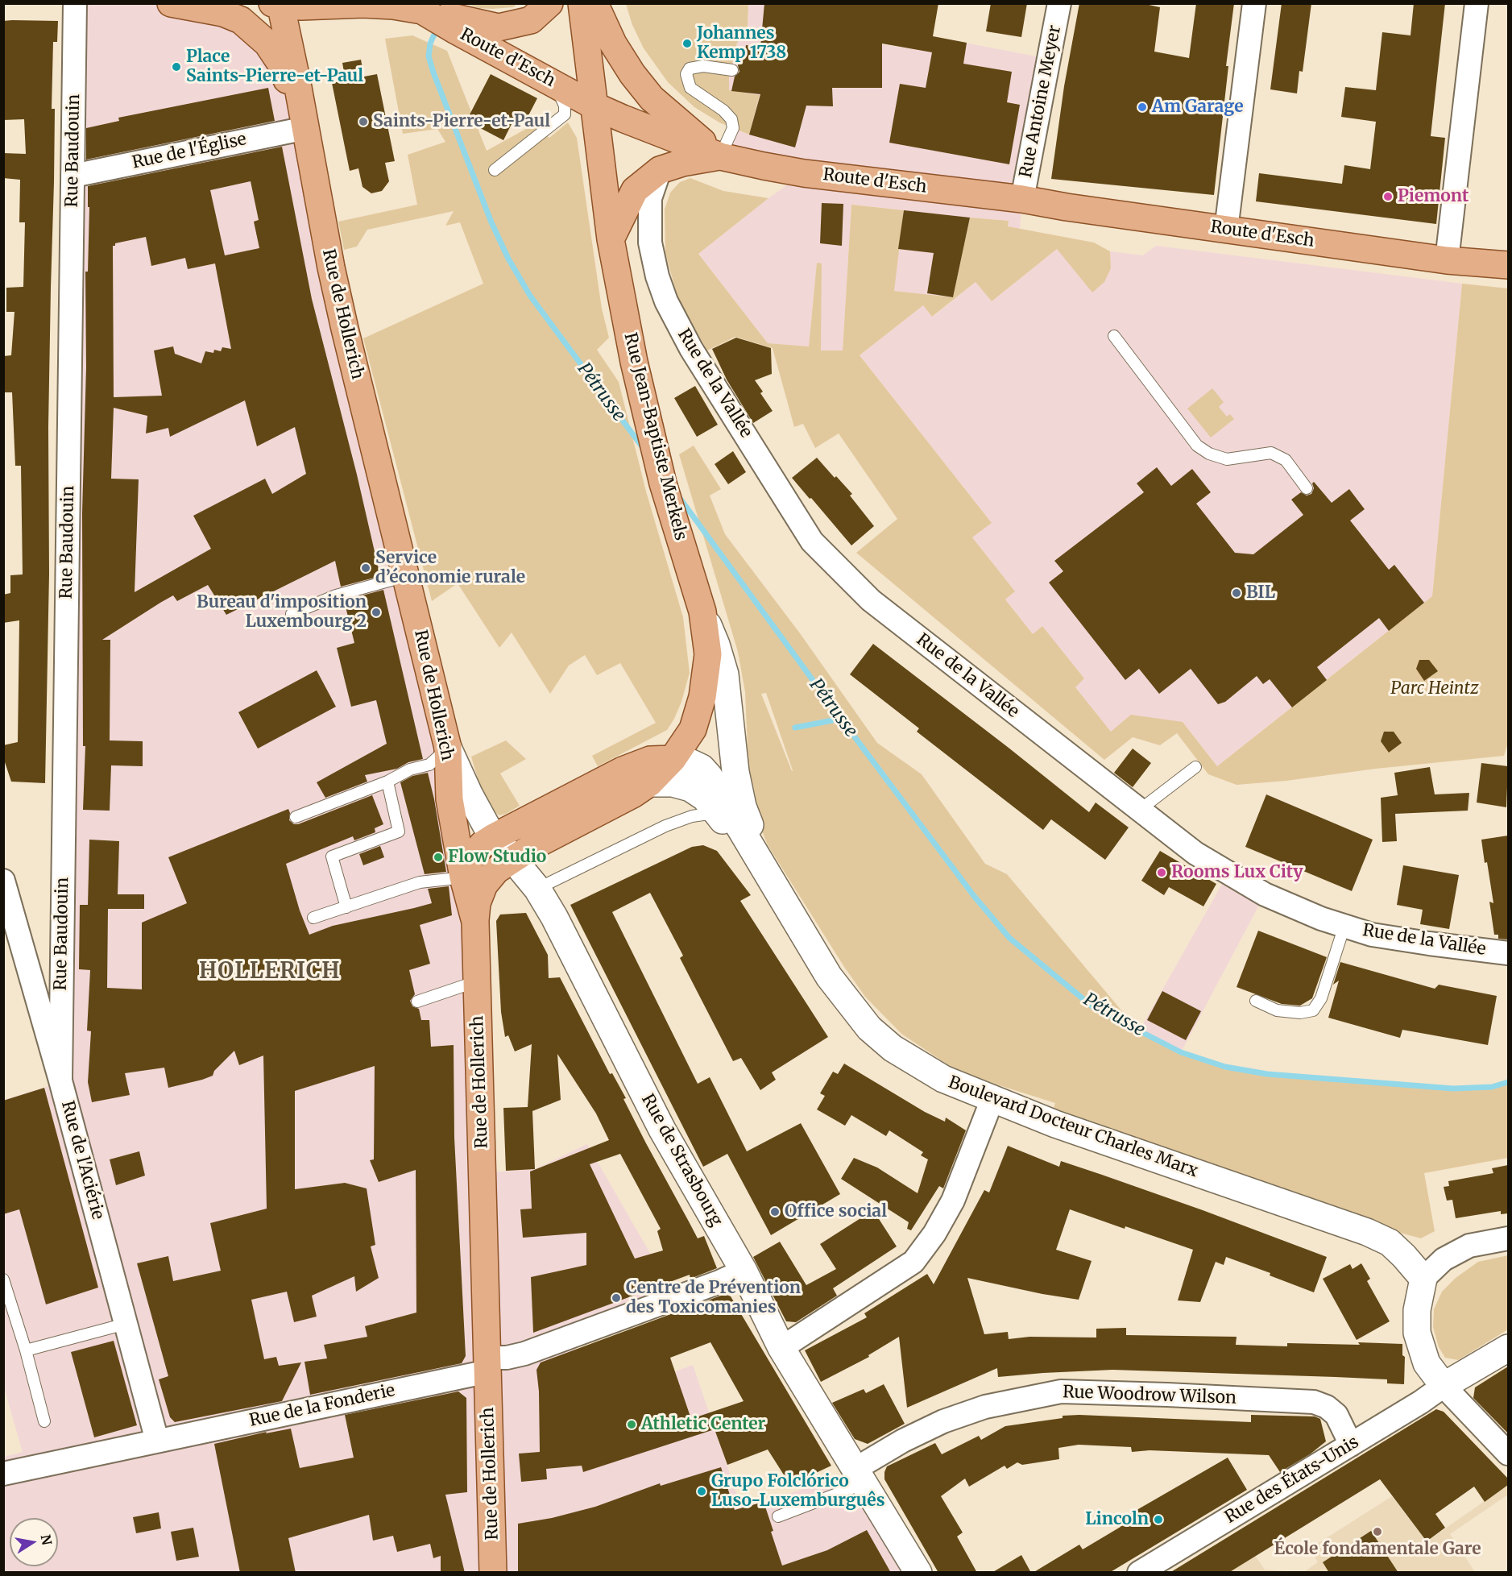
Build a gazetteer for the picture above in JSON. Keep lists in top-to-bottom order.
{
  "streets": {
    "main road": [
      "Route d'Esch",
      "Rue de Hollerich",
      "Rue Jean-Baptiste Merkels",
      "Boulevard Docteur Charles Marx",
      "Rue de Strasbourg"
    ],
    "street": [
      "Rue Antoine Meyer",
      "Rue Baudouin",
      "Rue de l'Église",
      "Rue de la Vallée",
      "Rue de l'Aciérie",
      "Rue Woodrow Wilson",
      "Rue de la Fonderie",
      "Rue des États-Unis"
    ]
  },
  "crossings": [
    ["Route d'Esch", "Rue Antoine Meyer"],
    ["Route d'Esch", "Rue Jean-Baptiste Merkels"],
    ["Rue Baudouin", "Rue de l'Église"],
    ["Rue Baudouin", "Rue de l'Aciérie"],
    ["Rue de l'Église", "Rue de Hollerich"],
    ["Rue de Hollerich", "Rue Jean-Baptiste Merkels"],
    ["Rue de Hollerich", "Rue de Strasbourg"],
    ["Rue de Hollerich", "Rue de la Fonderie"],
    ["Rue Jean-Baptiste Merkels", "Boulevard Docteur Charles Marx"],
    ["Rue Jean-Baptiste Merkels", "Rue de Strasbourg"],
    ["Rue de l'Aciérie", "Rue de la Fonderie"],
    ["Rue de Strasbourg", "Rue Woodrow Wilson"],
    ["Rue de Strasbourg", "Rue de la Fonderie"],
    ["Rue Woodrow Wilson", "Rue des États-Unis"]
  ],
  "districts": ["HOLLERICH"],
  "water": ["Pétrusse"],
  "parks": ["Parc Heintz"],
  "places": [
    "Johannes Kemp 1738",
    "Place Saints-Pierre-et-Paul",
    "Am Garage",
    "Saints-Pierre-et-Paul",
    "Piemont",
    "Service d’économie rurale",
    "BIL",
    "Bureau d'imposition Luxembourg 2",
    "Flow Studio",
    "Rooms Lux City",
    "Office social",
    "Centre de Prévention des Toxicomanies",
    "Athletic Center",
    "Grupo Folclórico Luso-Luxemburguês",
    "Lincoln",
    "École fondamentale Gare"
  ],
  "north": "right"
}
